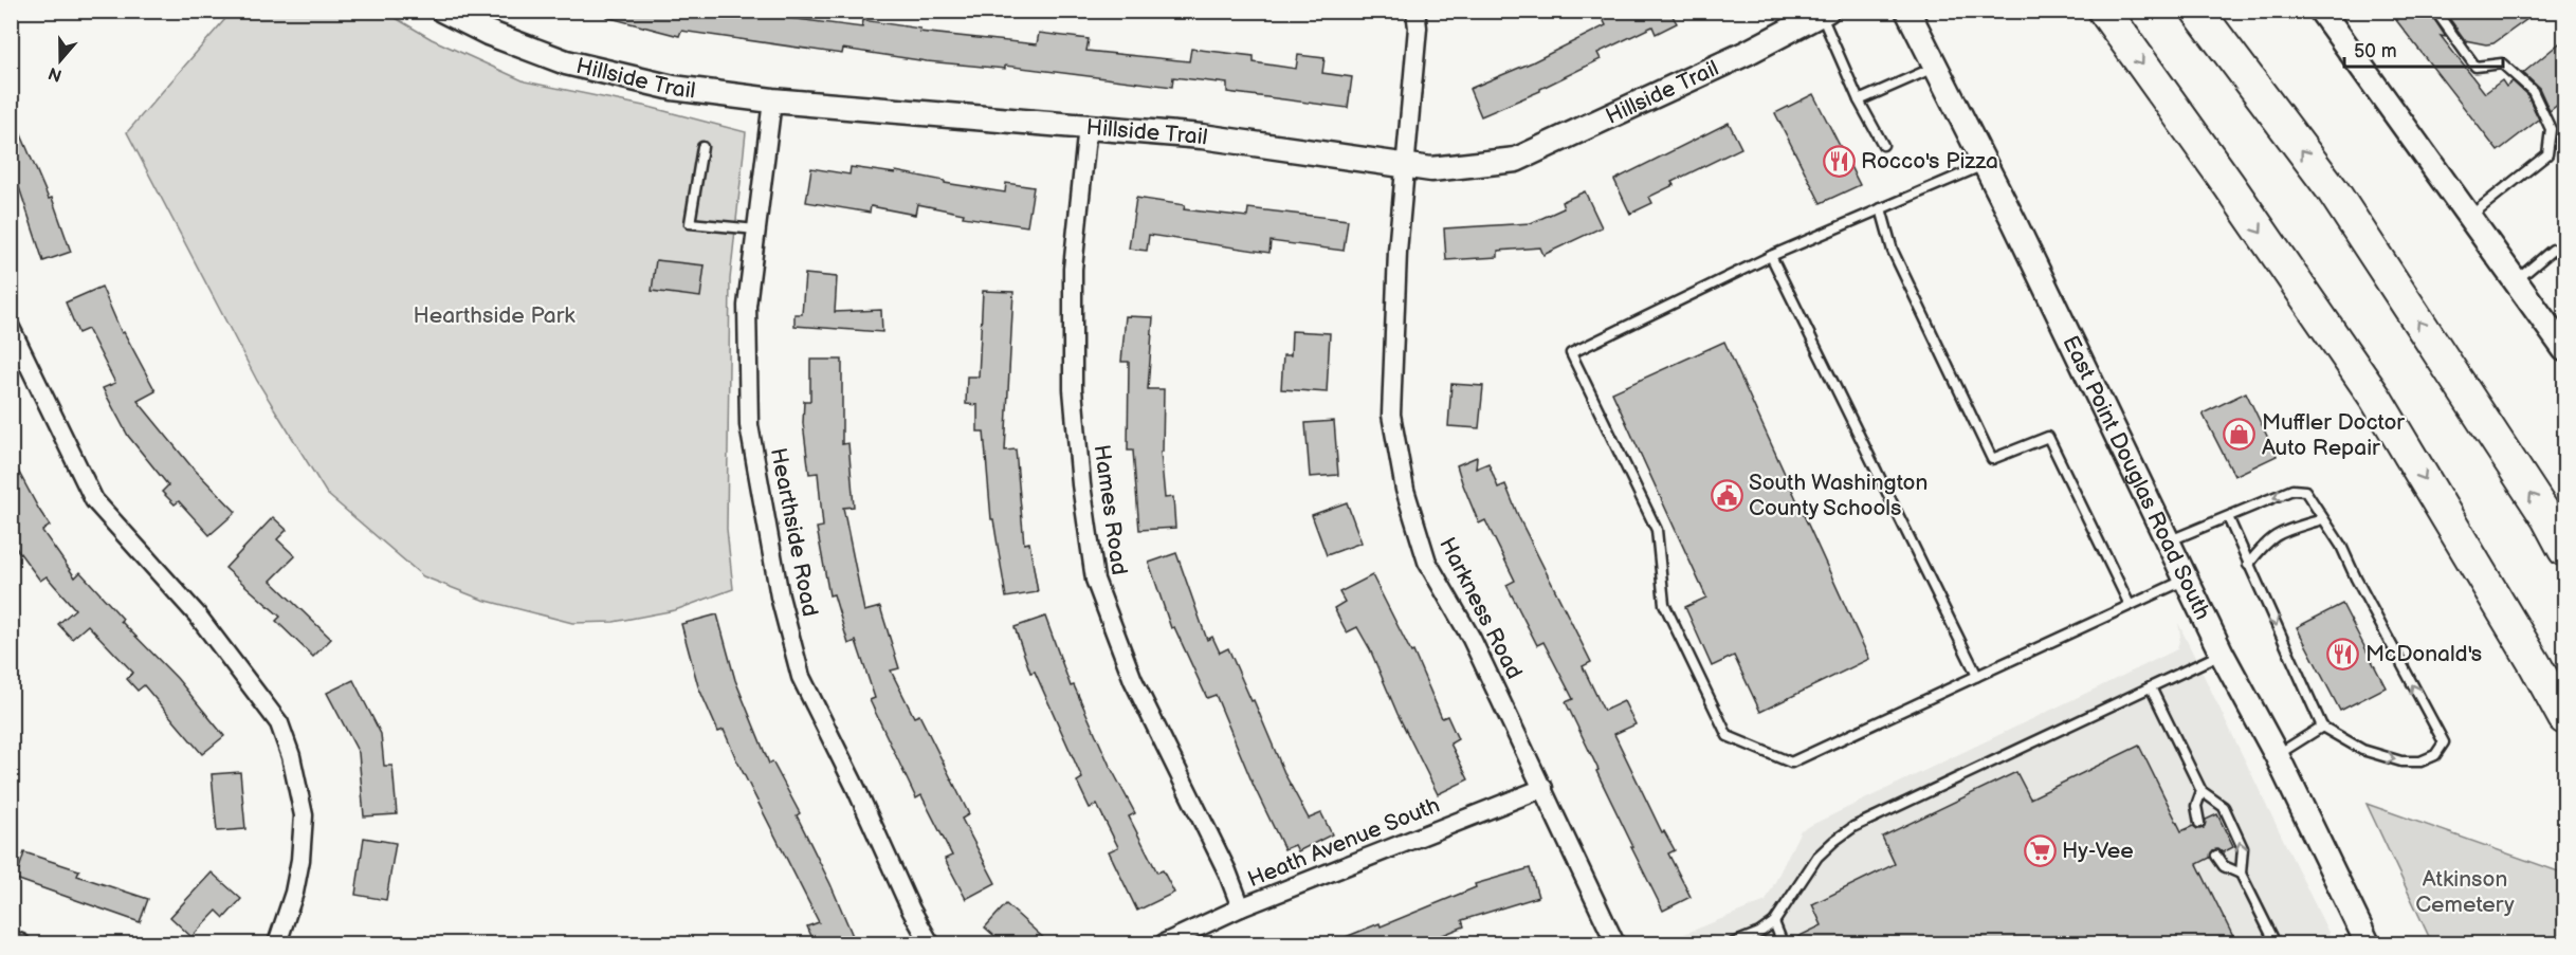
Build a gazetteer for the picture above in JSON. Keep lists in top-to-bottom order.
{
  "streets": {
    "street": [
      "Hillside Trail",
      "East Point Douglas Road South",
      "Hames Road",
      "Hearthside Road",
      "Harkness Road",
      "Heath Avenue South"
    ]
  },
  "crossings": [
    ["Hillside Trail", "Hames Road"],
    ["Hillside Trail", "Hearthside Road"],
    ["Hillside Trail", "Harkness Road"],
    ["Hames Road", "Heath Avenue South"],
    ["Harkness Road", "Heath Avenue South"]
  ],
  "parks": ["Hearthside Park", "Atkinson Cemetery"],
  "places": {
    "restaurant": ["Rocco's Pizza", "McDonald's"],
    "shop": ["Muffler Doctor Auto Repair"],
    "public building": ["South Washington County Schools"],
    "supermarket": ["Hy-Vee"]
  },
  "scale_bar": "50 m",
  "north": "bottom"
}
